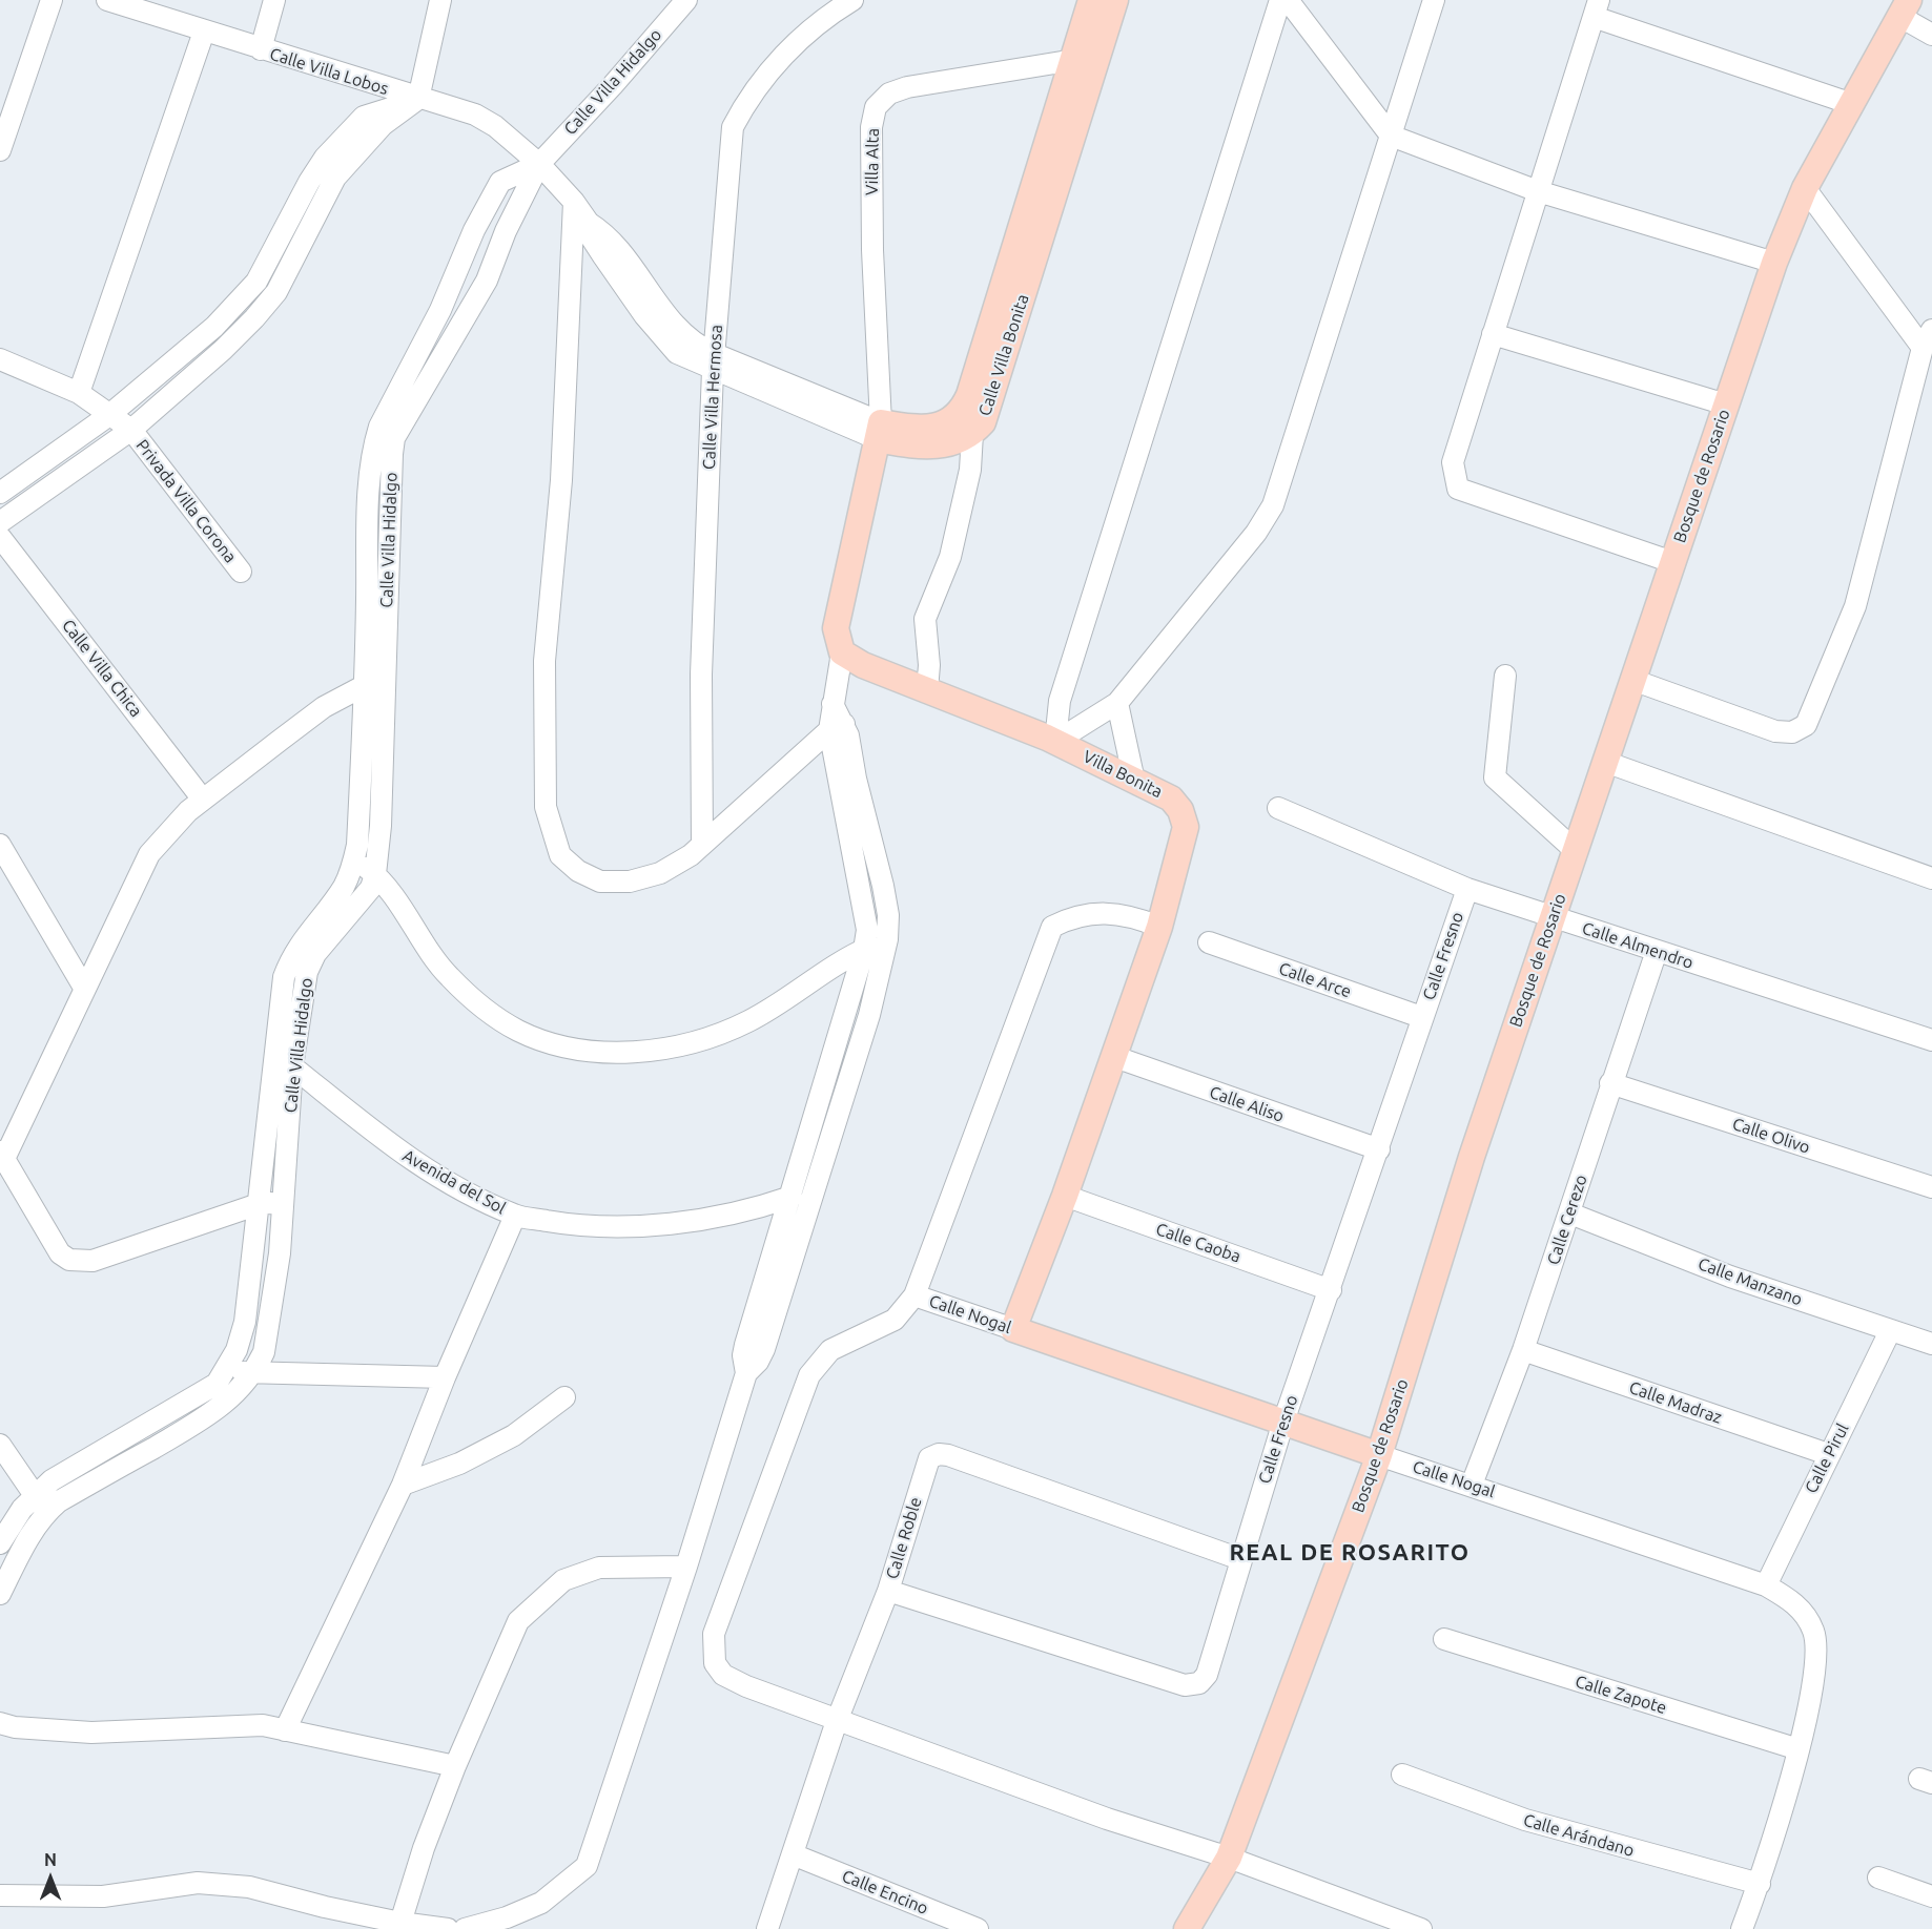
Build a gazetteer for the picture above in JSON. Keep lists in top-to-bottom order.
{
  "streets": {
    "main road": [
      "Calle Villa Bonita",
      "Bosque de Rosario",
      "Villa Bonita",
      "Calle Nogal"
    ],
    "street": [
      "Calle Villa Lobos",
      "Calle Villa Hidalgo",
      "Villa Alta",
      "Calle Villa Hermosa",
      "Privada Villa Corona",
      "Calle Villa Chica",
      "Calle Almendro",
      "Calle Fresno",
      "Calle Arce",
      "Calle Aliso",
      "Calle Olivo",
      "Avenida del Sol",
      "Calle Cerezo",
      "Calle Caoba",
      "Calle Manzano",
      "Calle Madraz",
      "Calle Pirul",
      "Calle Roble",
      "Calle Zapote",
      "Calle Arándano",
      "Calle Encino"
    ]
  },
  "crossings": [
    ["Calle Villa Lobos", "Calle Villa Hidalgo"],
    ["Calle Villa Lobos", "Calle Villa Bonita"],
    ["Calle Villa Hidalgo", "Calle Villa Bonita"],
    ["Calle Villa Hidalgo", "Avenida del Sol"],
    ["Villa Alta", "Calle Villa Bonita"],
    ["Calle Villa Bonita", "Calle Villa Hermosa"],
    ["Bosque de Rosario", "Calle Almendro"],
    ["Bosque de Rosario", "Calle Nogal"],
    ["Villa Bonita", "Calle Aliso"],
    ["Villa Bonita", "Calle Caoba"],
    ["Villa Bonita", "Calle Nogal"],
    ["Calle Almendro", "Calle Fresno"],
    ["Calle Almendro", "Calle Cerezo"],
    ["Calle Fresno", "Calle Arce"],
    ["Calle Fresno", "Calle Aliso"],
    ["Calle Fresno", "Calle Caoba"],
    ["Calle Fresno", "Calle Nogal"],
    ["Calle Fresno", "Calle Roble"],
    ["Calle Olivo", "Calle Cerezo"],
    ["Calle Cerezo", "Calle Manzano"],
    ["Calle Cerezo", "Calle Nogal"],
    ["Calle Cerezo", "Calle Madraz"],
    ["Calle Manzano", "Calle Pirul"],
    ["Calle Nogal", "Calle Pirul"],
    ["Calle Nogal", "Calle Roble"],
    ["Calle Nogal", "Calle Zapote"],
    ["Calle Nogal", "Calle Arándano"],
    ["Calle Madraz", "Calle Pirul"],
    ["Calle Roble", "Calle Encino"]
  ],
  "districts": ["REAL DE ROSARITO"],
  "north": "top"
}
